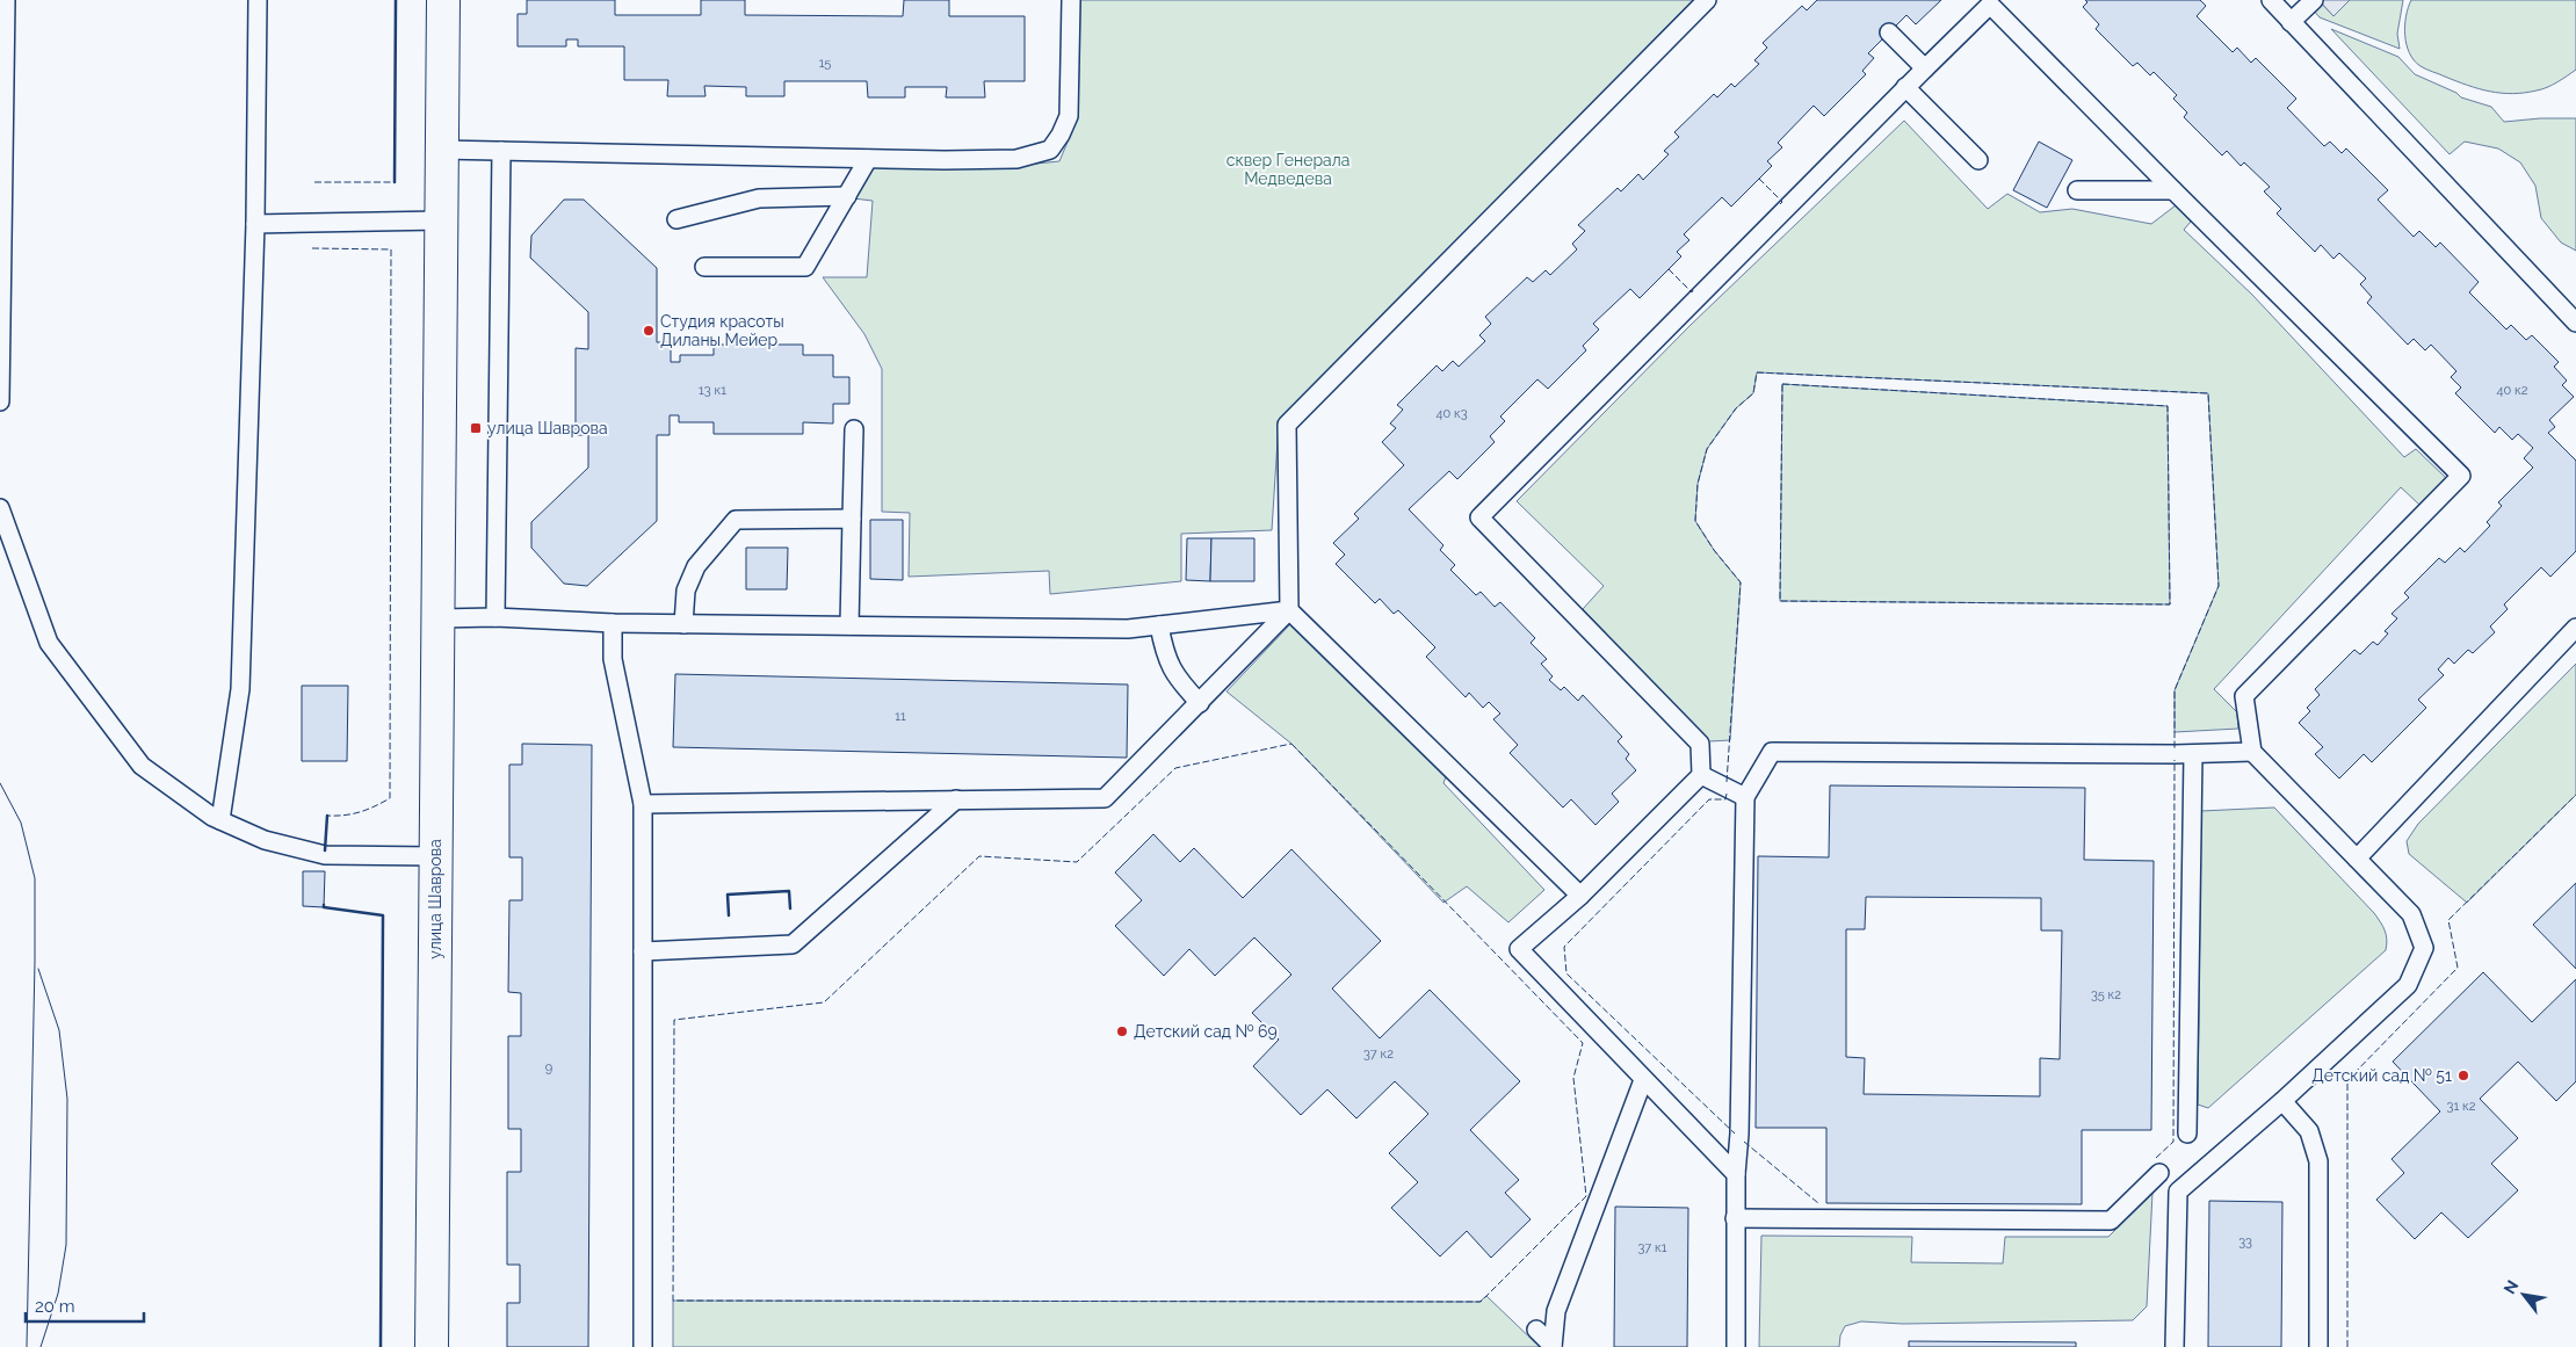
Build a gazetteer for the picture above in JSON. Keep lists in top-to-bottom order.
{
  "streets": {
    "street": ["улица Шаврова"]
  },
  "parks": ["сквер Генерала Медведева"],
  "places": {
    "other": ["Студия красоты Диланы Мейер", "Детский сад № 69", "Детский сад № 51"],
    "transit": ["улица Шаврова"]
  },
  "house_numbers": [
    "15",
    "13 к1",
    "40 к2",
    "40 к3",
    "11",
    "35 к2",
    "37 к2",
    "9",
    "31 к2",
    "33",
    "37 к1"
  ],
  "scale_bar": "20 m",
  "north": "top left"
}
